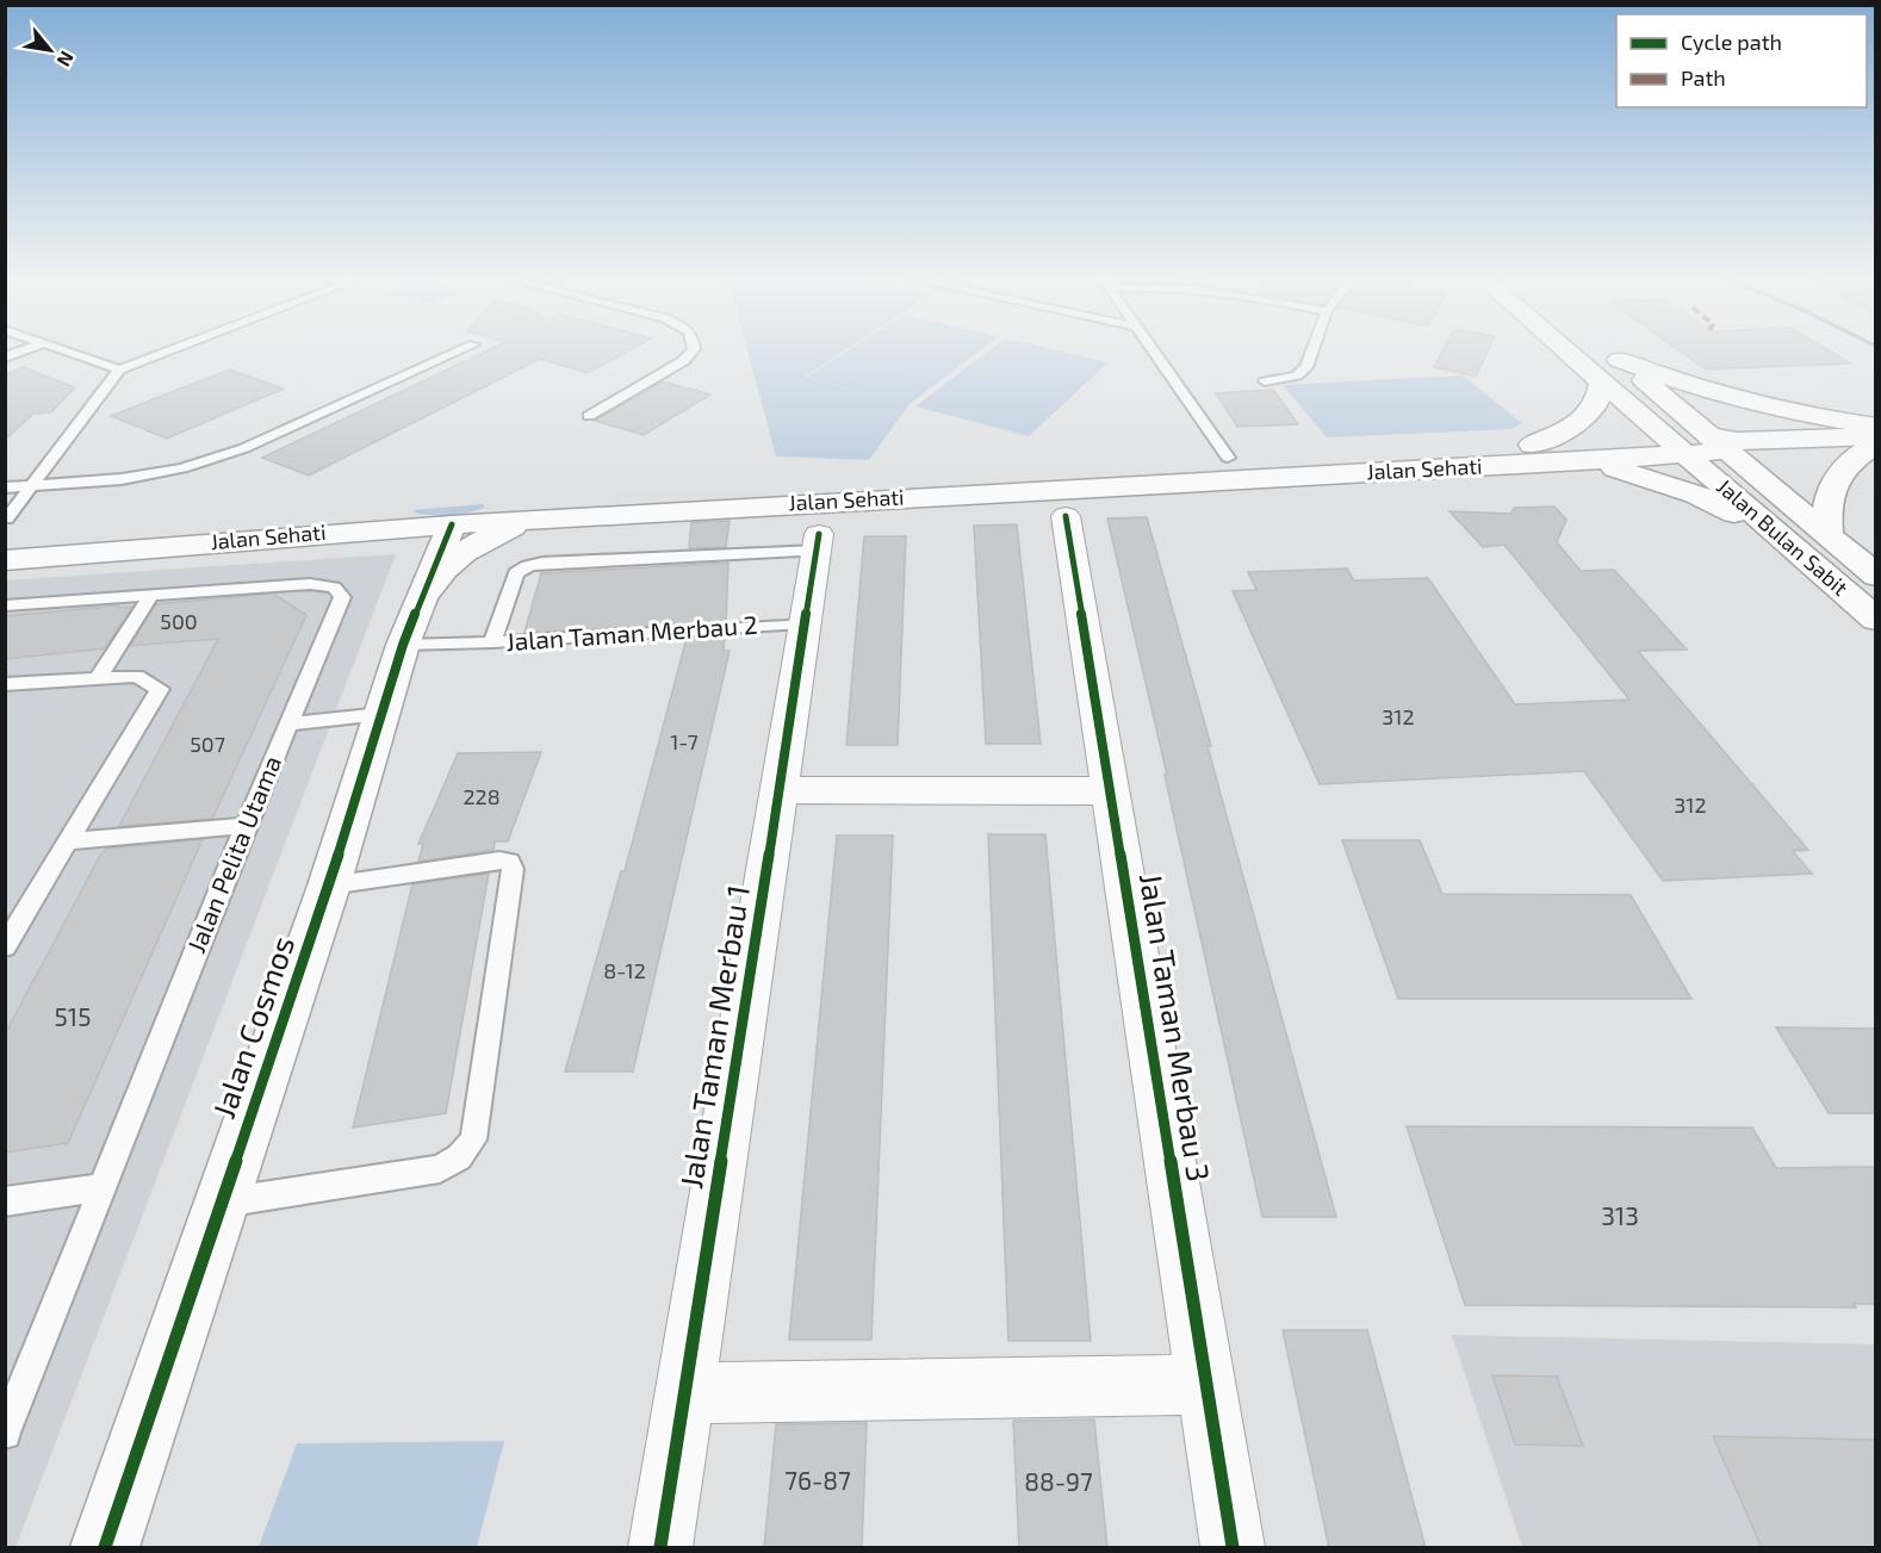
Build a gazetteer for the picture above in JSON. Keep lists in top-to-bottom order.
{
  "streets": {
    "main road": ["Jalan Sehati", "Jalan Bulan Sabit", "Jalan Cosmos"],
    "street": ["Jalan Taman Merbau 3", "Jalan Taman Merbau 1"],
    "lane": ["Jalan Taman Merbau 2", "Jalan Pelita Utama"]
  },
  "crossings": [
    ["Jalan Sehati", "Jalan Bulan Sabit"],
    ["Jalan Sehati", "Jalan Cosmos"],
    ["Jalan Taman Merbau 2", "Jalan Taman Merbau 1"]
  ],
  "house_numbers": [
    "500",
    "312",
    "1-7",
    "507",
    "228",
    "312",
    "8-12",
    "515",
    "313",
    "76-87",
    "88-97"
  ],
  "legend": ["Cycle path", "Path"],
  "north": "bottom right"
}
